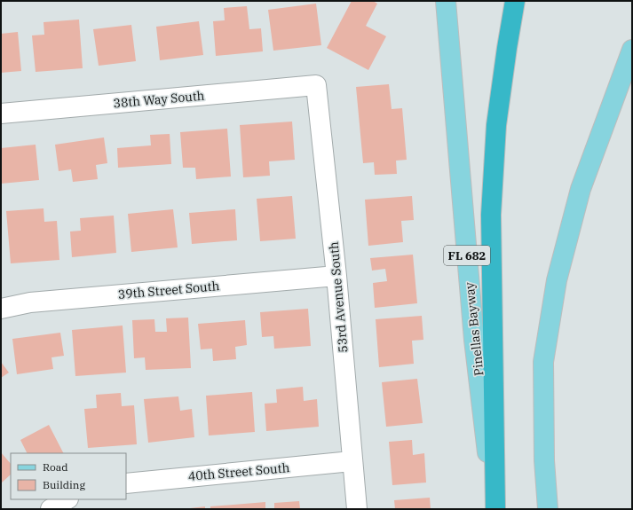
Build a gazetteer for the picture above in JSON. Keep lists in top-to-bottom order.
{
  "streets": {
    "main road": ["FL 682", "Pinellas Bayway"],
    "street": [
      "38th Way South",
      "39th Street South",
      "53rd Avenue South",
      "40th Street South"
    ]
  },
  "crossings": [
    ["38th Way South", "53rd Avenue South"],
    ["39th Street South", "53rd Avenue South"],
    ["53rd Avenue South", "40th Street South"]
  ],
  "legend": ["Road", "Building"]
}
